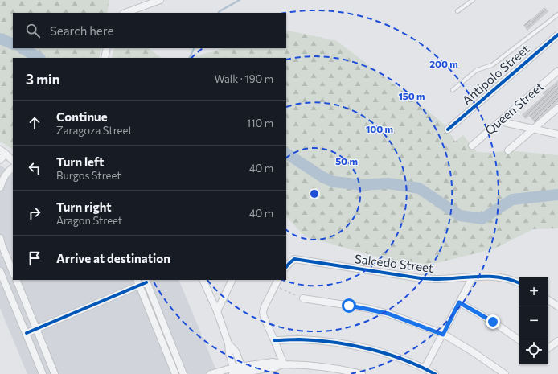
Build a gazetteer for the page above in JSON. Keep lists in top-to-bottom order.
{
  "streets": {
    "street": ["Antipolo Street", "Queen Street", "Salcedo Street"]
  },
  "page": {
    "search": "Search here",
    "heading": ["3 min", "Walk · 190 m"],
    "list": [
      ["Continue", "Zaragoza Street", "110 m"],
      ["Turn left", "Burgos Street", "40 m"],
      ["Turn right", "Aragon Street", "40 m"],
      "Arrive at destination"
    ],
    "map_buttons": ["+", "−"]
  },
  "rings": [
    "200 m",
    "150 m",
    "100 m",
    "50 m"
  ]
}
